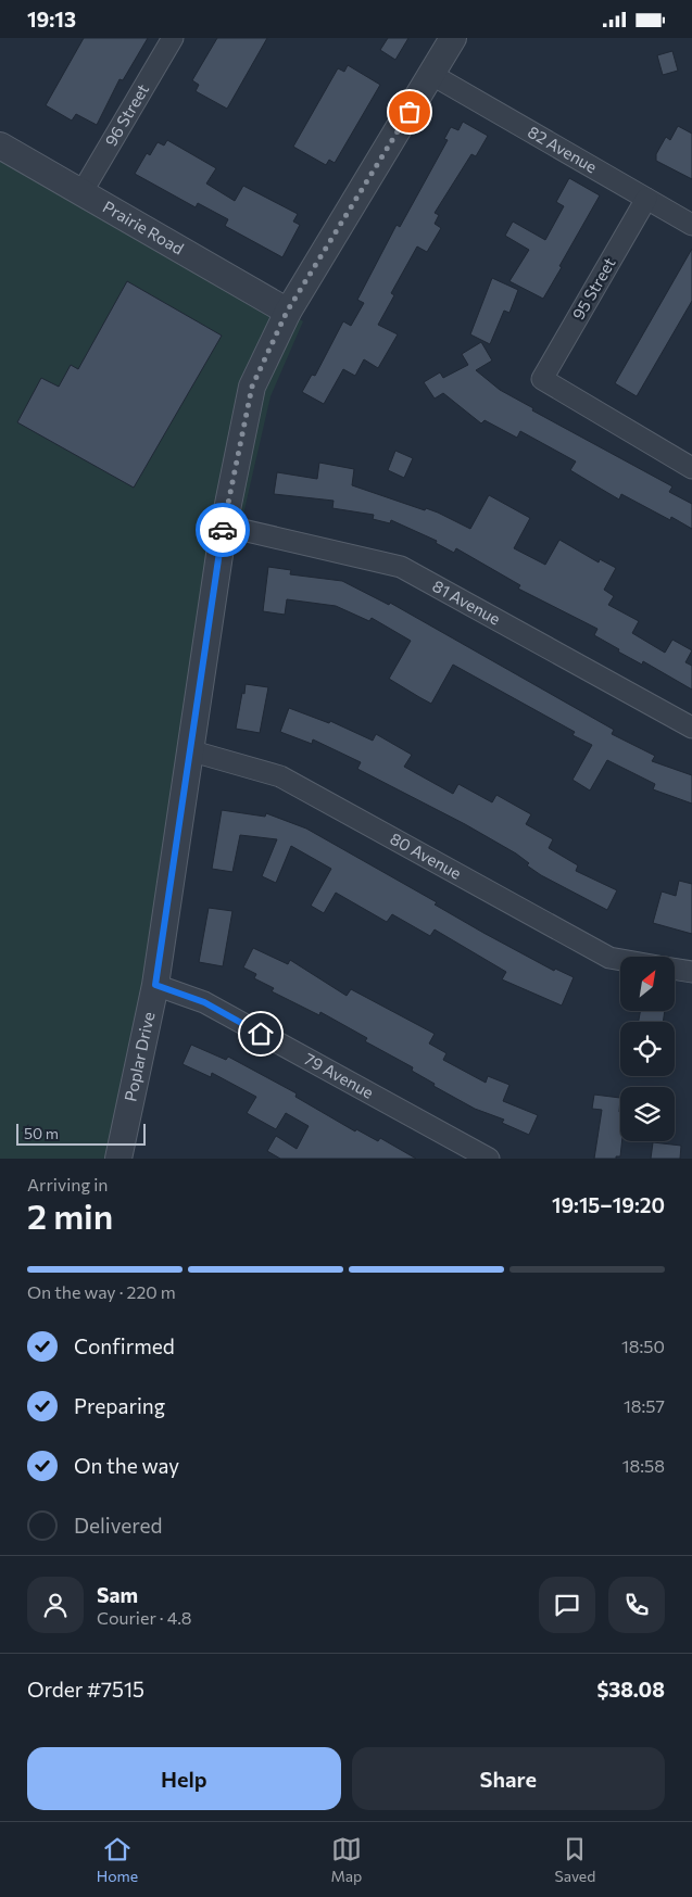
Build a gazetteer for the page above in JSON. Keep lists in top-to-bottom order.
{
  "streets": {
    "street": [
      "96 Street",
      "82 Avenue",
      "Prairie Road",
      "95 Street",
      "81 Avenue",
      "80 Avenue",
      "Poplar Drive",
      "79 Avenue"
    ]
  },
  "crossings": [
    ["96 Street", "Prairie Road"],
    ["82 Avenue", "95 Street"],
    ["82 Avenue", "Poplar Drive"],
    ["Prairie Road", "Poplar Drive"],
    ["81 Avenue", "Poplar Drive"],
    ["80 Avenue", "Poplar Drive"],
    ["Poplar Drive", "79 Avenue"]
  ],
  "scale_bar": "50 m",
  "north": "top right",
  "page": {
    "status": "19:13",
    "scale": "50 m",
    "heading": ["2 min", "Arriving in", "19:15–19:20"],
    "panel": [
      "Sam",
      "Courier · 4.8",
      "Order #7515",
      "$38.08"
    ],
    "bar": "On the way · 220 m",
    "list": [
      ["Confirmed", "18:50"],
      ["Preparing", "18:57"],
      ["On the way", "18:58"],
      "Delivered"
    ],
    "buttons": ["Help", "Share"],
    "tabs": ["Home", "Map", "Saved"]
  }
}
